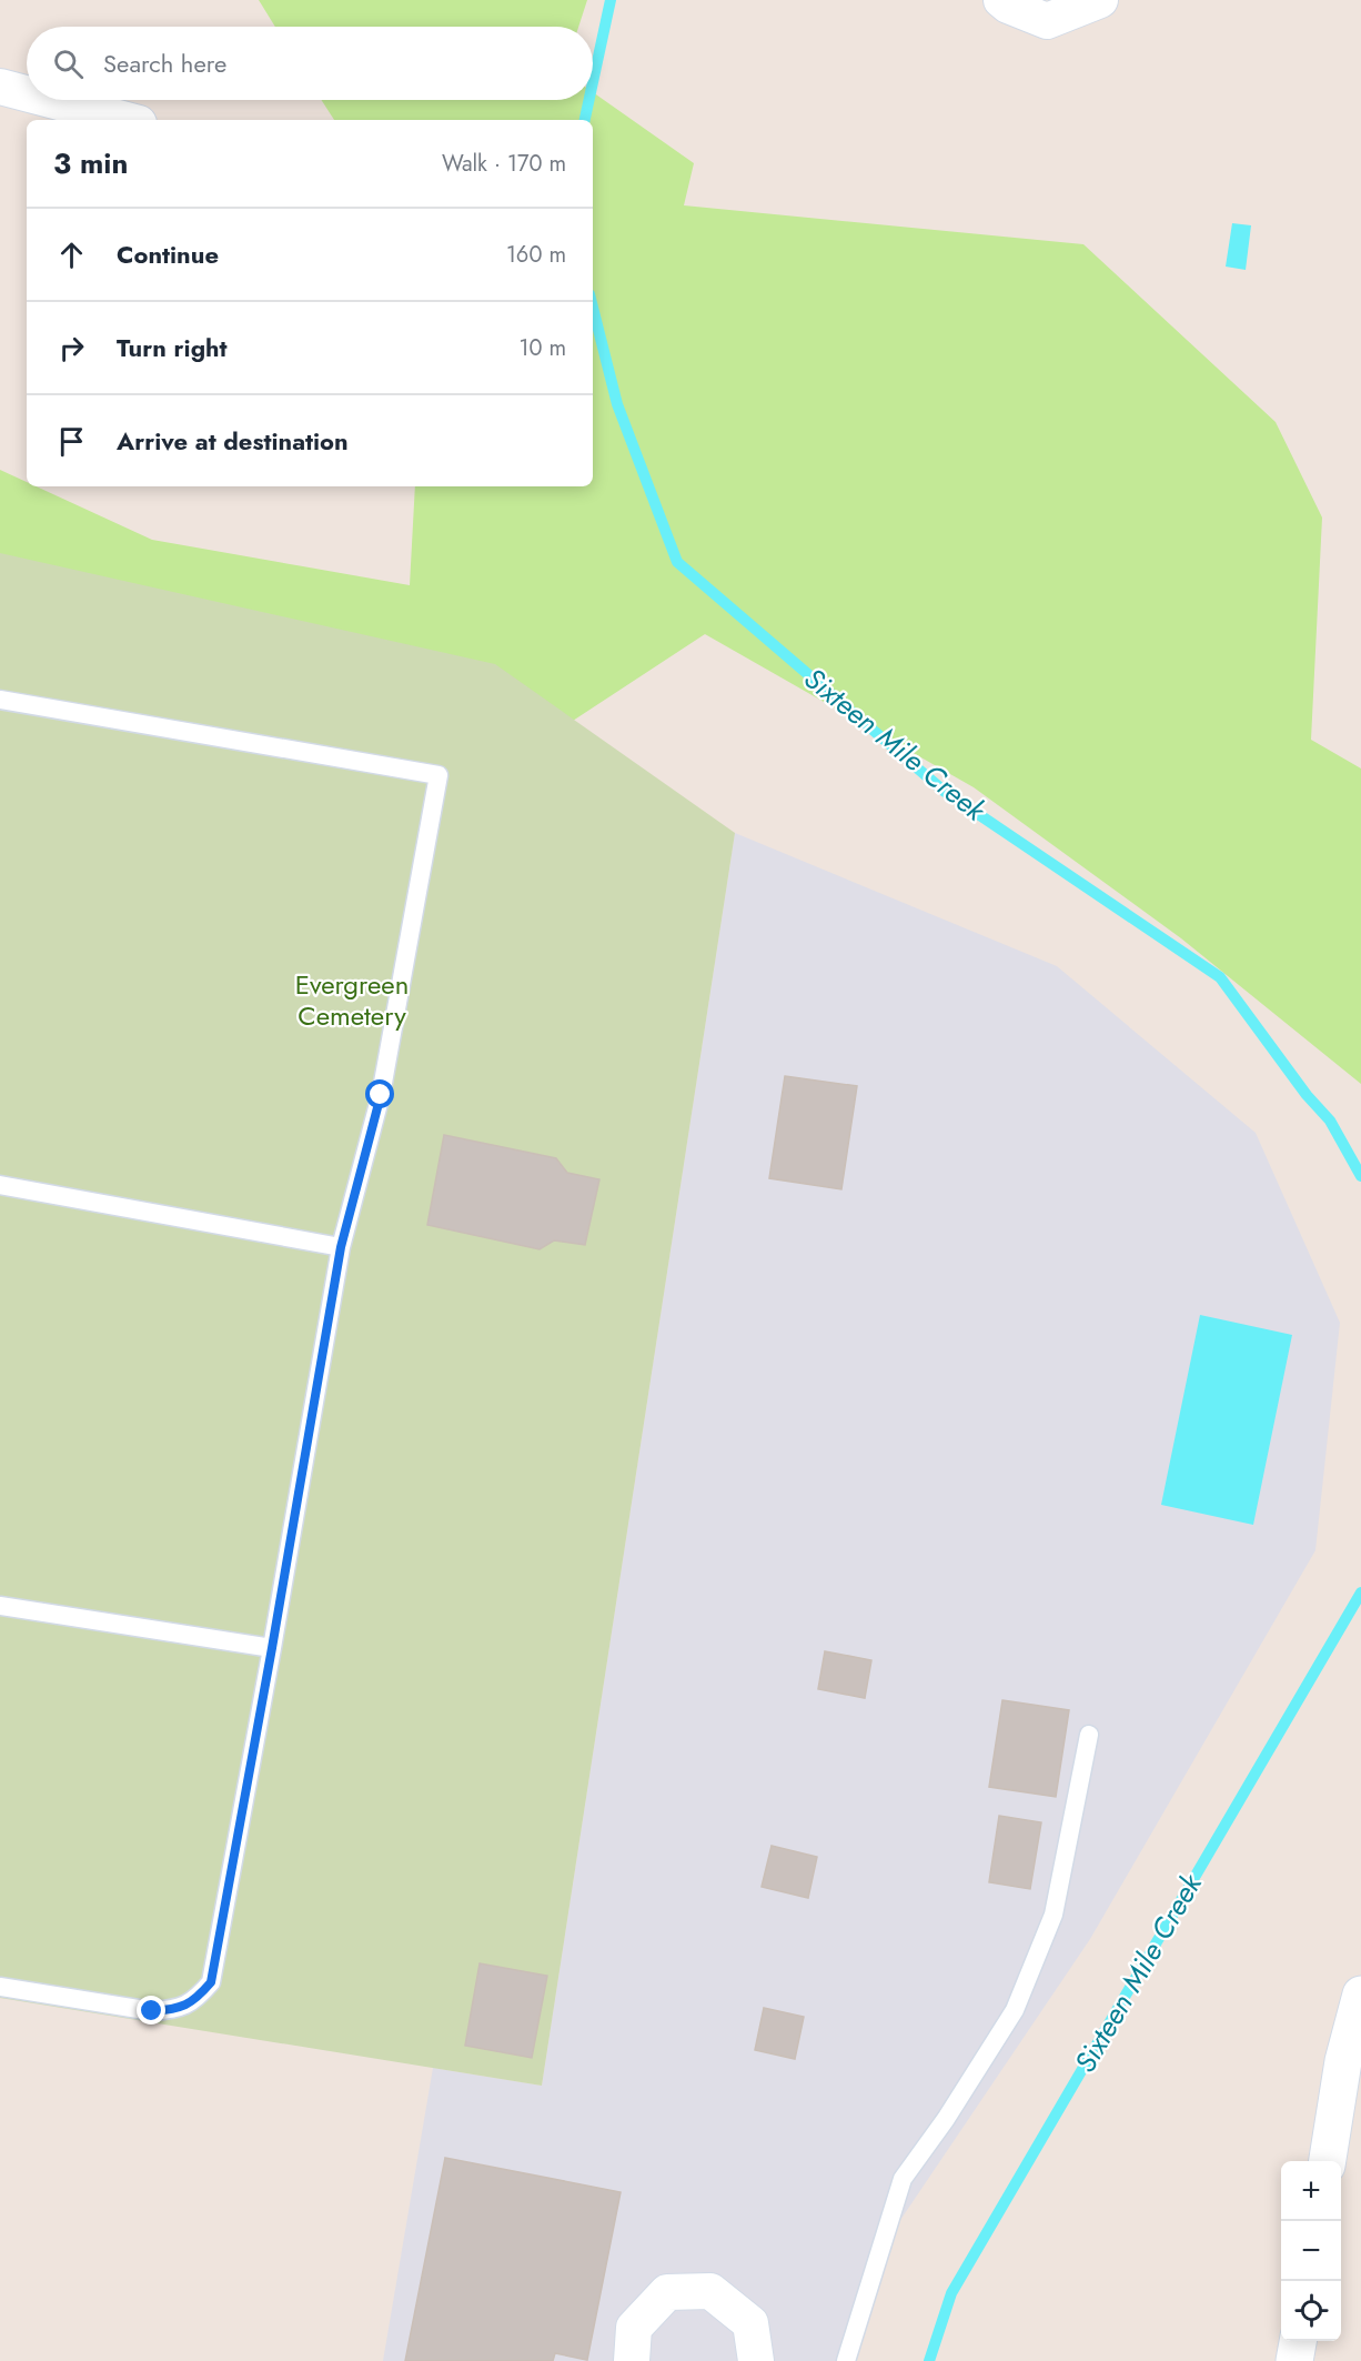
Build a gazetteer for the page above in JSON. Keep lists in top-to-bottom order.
{
  "water": ["Sixteen Mile Creek"],
  "parks": ["Evergreen Cemetery"],
  "page": {
    "search": "Search here",
    "heading": ["3 min", "Walk · 170 m"],
    "list": [
      ["Continue", "160 m"],
      ["Turn right", "10 m"],
      "Arrive at destination"
    ],
    "map_buttons": ["+", "−"]
  }
}
